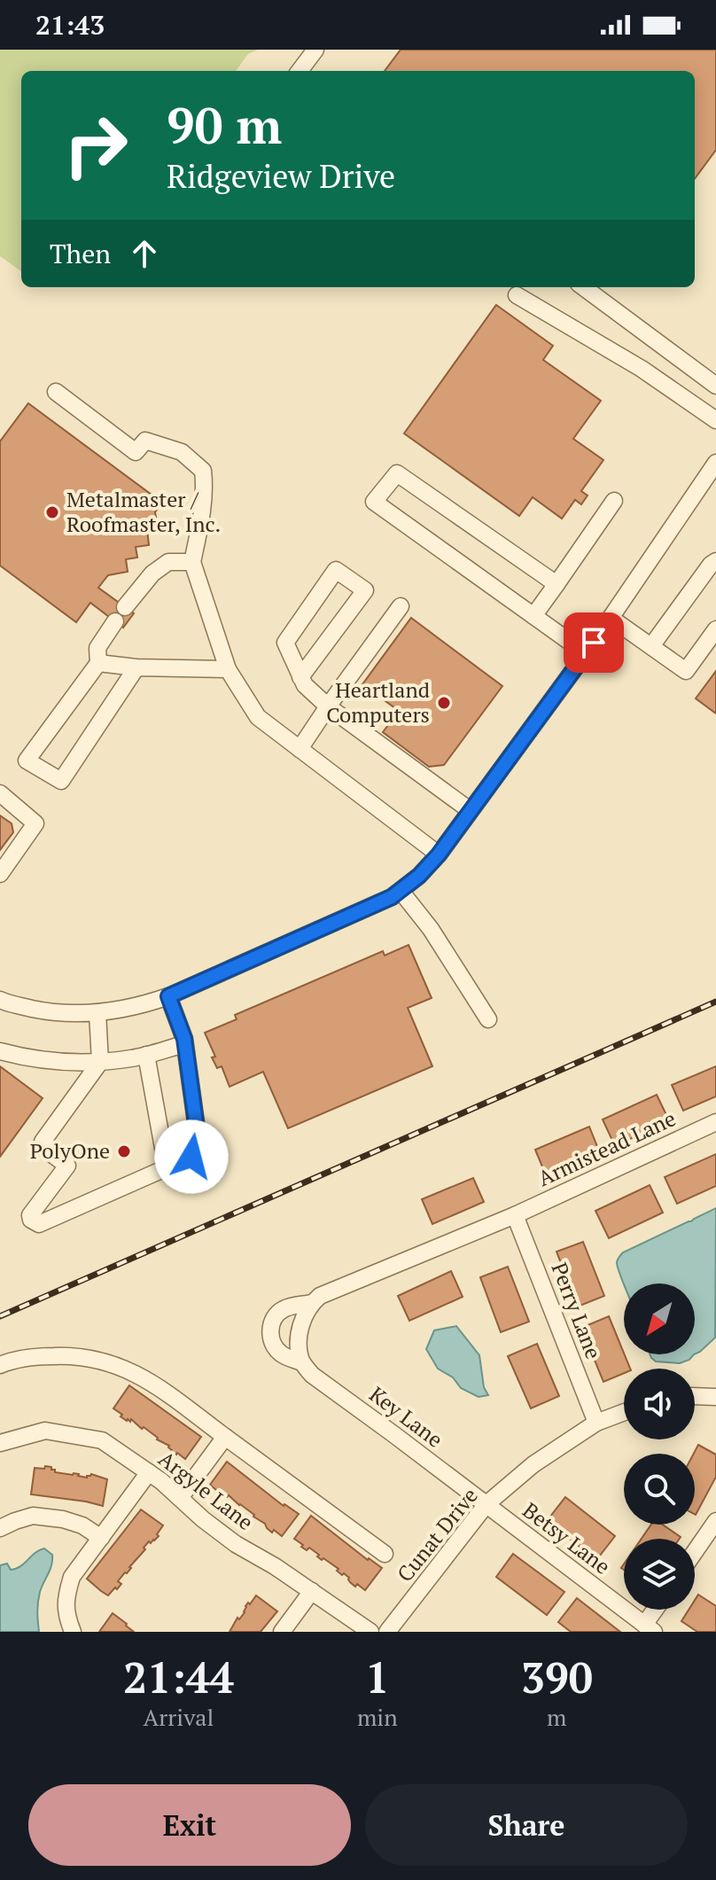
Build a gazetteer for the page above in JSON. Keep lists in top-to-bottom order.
{
  "streets": {
    "street": [
      "Armistead Lane",
      "Perry Lane",
      "Key Lane",
      "Argyle Lane",
      "Cunat Drive",
      "Betsy Lane"
    ]
  },
  "crossings": [
    ["Armistead Lane", "Perry Lane"],
    ["Armistead Lane", "Key Lane"],
    ["Perry Lane", "Key Lane"],
    ["Perry Lane", "Cunat Drive"],
    ["Key Lane", "Cunat Drive"],
    ["Key Lane", "Betsy Lane"],
    ["Cunat Drive", "Betsy Lane"]
  ],
  "places": ["Metalmaster / Roofmaster, Inc.", "Heartland Computers", "PolyOne"],
  "north": "bottom left",
  "page": {
    "status": "21:43",
    "turn": ["90 m", "Ridgeview Drive"],
    "then": "Then",
    "eta": [
      "21:44",
      "Arrival",
      "1",
      "min",
      "390",
      "m"
    ],
    "buttons": ["Exit", "Share"]
  }
}
